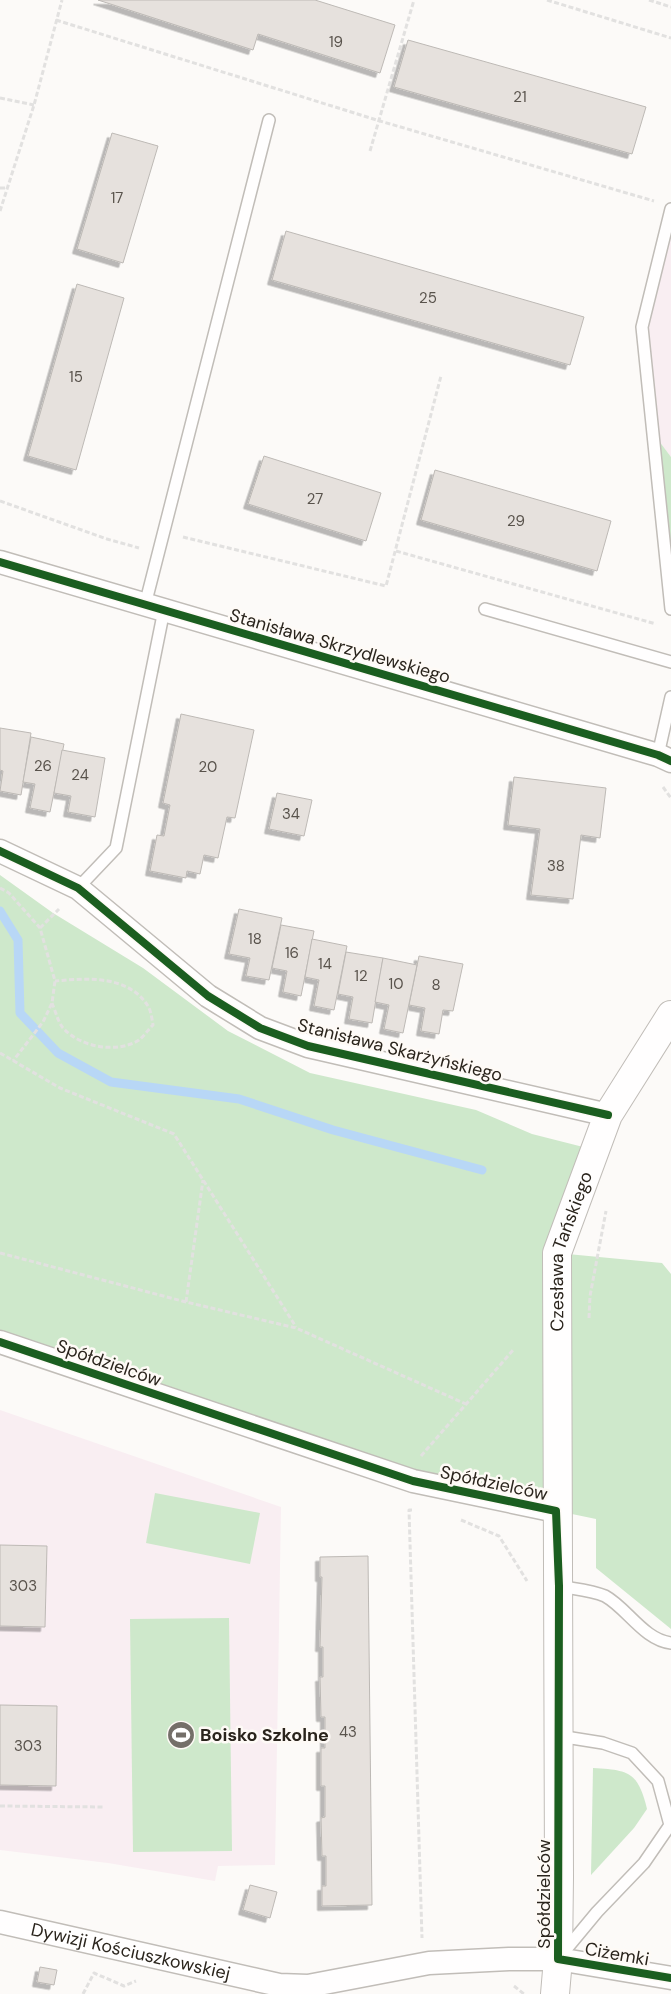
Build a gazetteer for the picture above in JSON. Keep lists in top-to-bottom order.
{
  "streets": {
    "street": [
      "Stanisława Skrzydlewskiego",
      "Stanisława Skarżyńskiego",
      "Czesława Tańskiego",
      "Spółdzielców",
      "Dywizji Kościuszkowskiej",
      "Ciżemki"
    ]
  },
  "crossings": [
    ["Stanisława Skarżyńskiego", "Czesława Tańskiego"],
    ["Czesława Tańskiego", "Spółdzielców"],
    ["Spółdzielców", "Dywizji Kościuszkowskiej"],
    ["Spółdzielców", "Ciżemki"],
    ["Dywizji Kościuszkowskiej", "Ciżemki"]
  ],
  "places": {
    "sports": ["Boisko Szkolne"]
  },
  "house_numbers": [
    "19",
    "21",
    "17",
    "25",
    "15",
    "27",
    "29",
    "26",
    "20",
    "24",
    "34",
    "38",
    "18",
    "16",
    "14",
    "12",
    "10",
    "8",
    "303",
    "43",
    "303"
  ]
}
